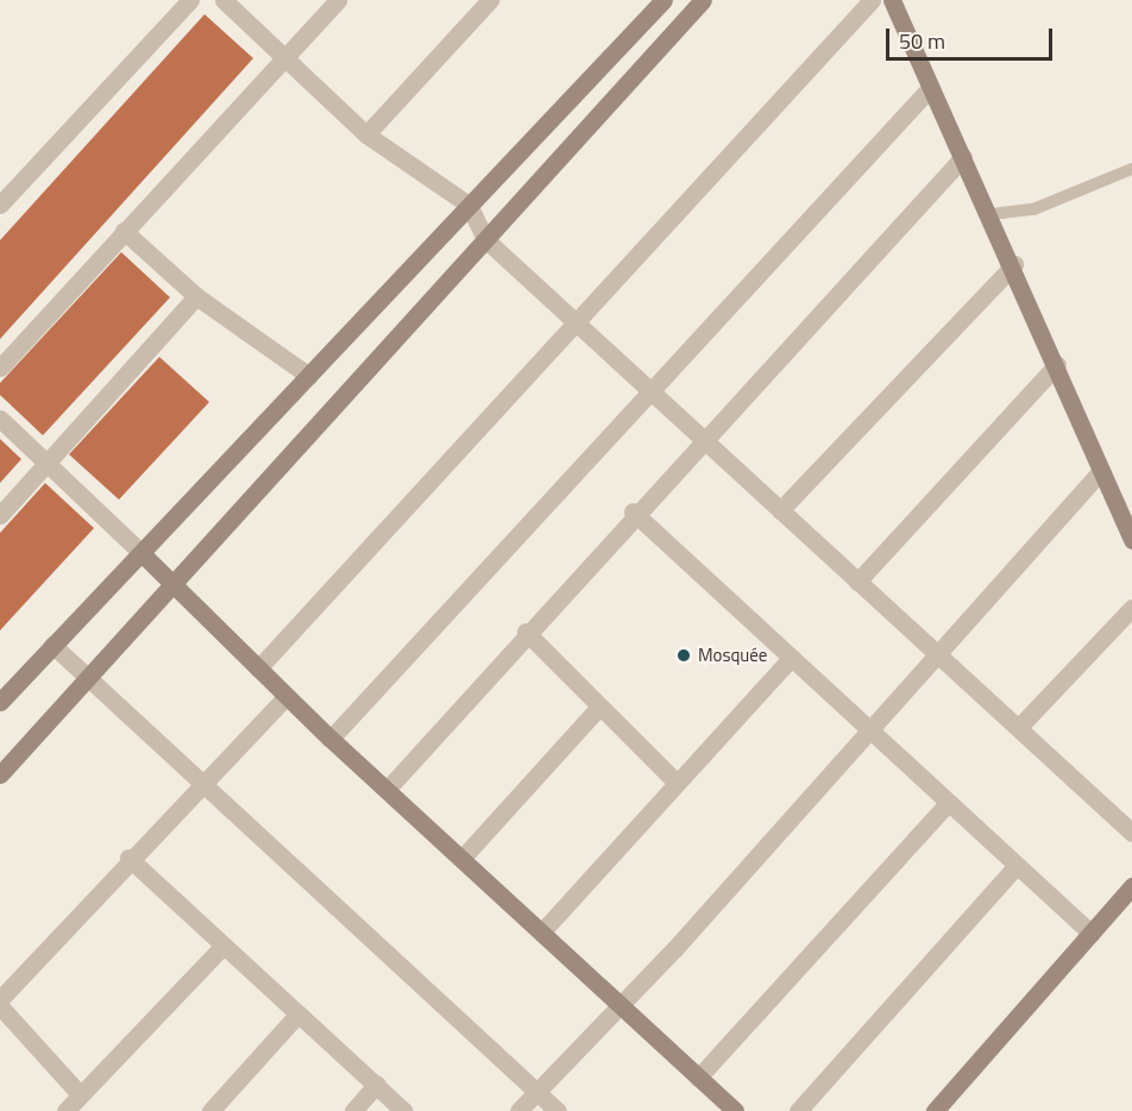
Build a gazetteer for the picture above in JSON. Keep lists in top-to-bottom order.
{
  "places": ["Mosquée"],
  "scale_bar": "50 m"
}
